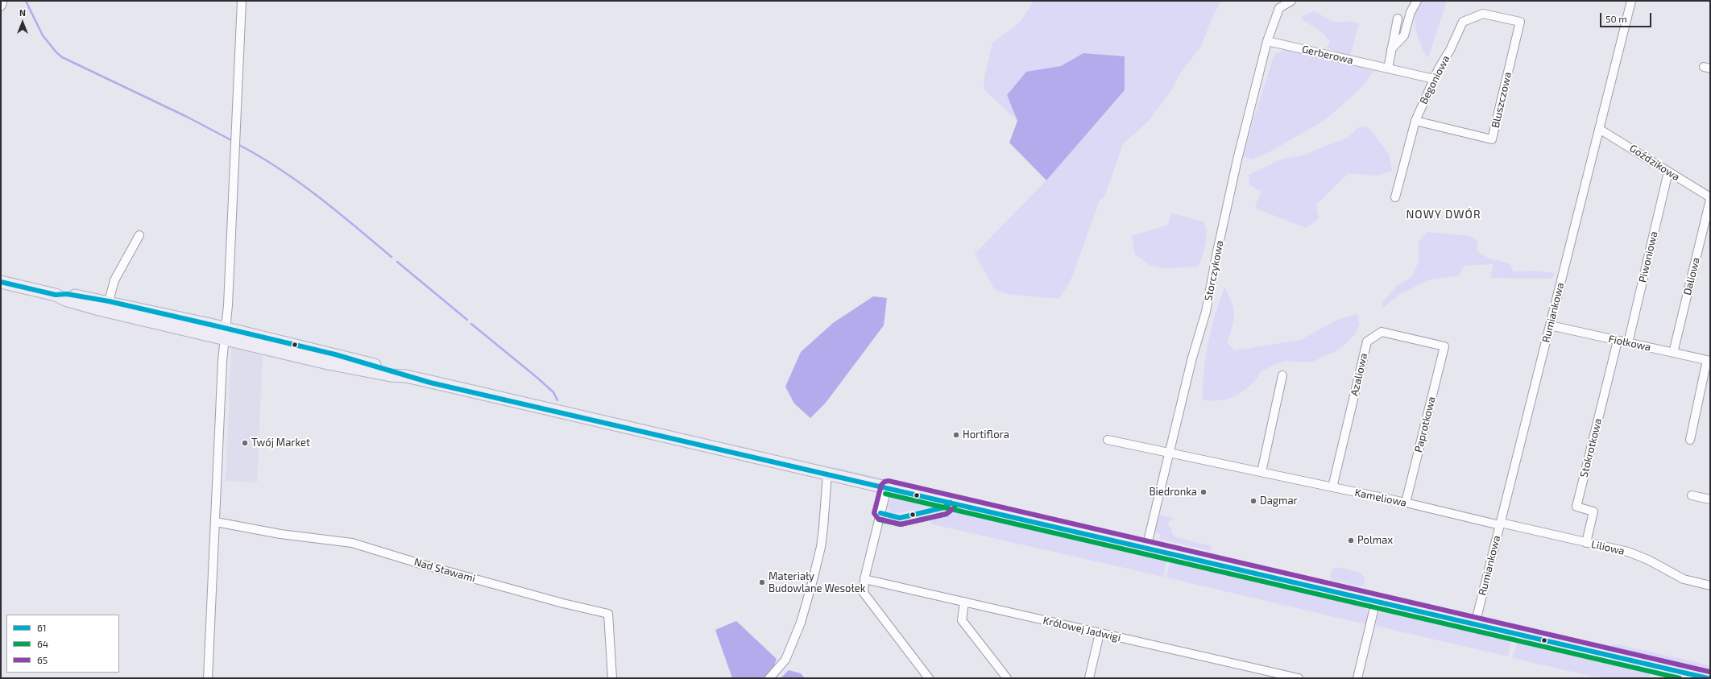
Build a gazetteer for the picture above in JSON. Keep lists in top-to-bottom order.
{
  "streets": {
    "street": [
      "Gerberowa",
      "Begoniowa",
      "Bluszczowa",
      "Goździkowa",
      "Piwoniowa",
      "Storczykowa",
      "Daliowa",
      "Rumiankowa",
      "Fiołkowa",
      "Azaliowa",
      "Paprotkowa",
      "Stokrotkowa",
      "Kameliowa",
      "Liliowa",
      "Nad Stawami",
      "Królowej Jadwigi"
    ]
  },
  "crossings": [
    ["Gerberowa", "Begoniowa"],
    ["Gerberowa", "Storczykowa"],
    ["Begoniowa", "Bluszczowa"],
    ["Goździkowa", "Piwoniowa"],
    ["Goździkowa", "Daliowa"],
    ["Goździkowa", "Rumiankowa"],
    ["Piwoniowa", "Fiołkowa"],
    ["Storczykowa", "Kameliowa"],
    ["Daliowa", "Fiołkowa"],
    ["Rumiankowa", "Fiołkowa"],
    ["Rumiankowa", "Kameliowa"],
    ["Rumiankowa", "Liliowa"],
    ["Fiołkowa", "Stokrotkowa"],
    ["Azaliowa", "Paprotkowa"],
    ["Azaliowa", "Kameliowa"],
    ["Paprotkowa", "Kameliowa"],
    ["Stokrotkowa", "Liliowa"],
    ["Kameliowa", "Liliowa"]
  ],
  "districts": ["NOWY DWÓR"],
  "places": [
    "Hortiflora",
    "Twój Market",
    "Biedronka",
    "Dagmar",
    "Polmax",
    "Materiały Budowlane Wesołek"
  ],
  "lines": ["transit line 61", "transit line 65", "transit line 64"],
  "legend": ["61", "64", "65"],
  "scale_bar": "50 m",
  "north": "top"
}
